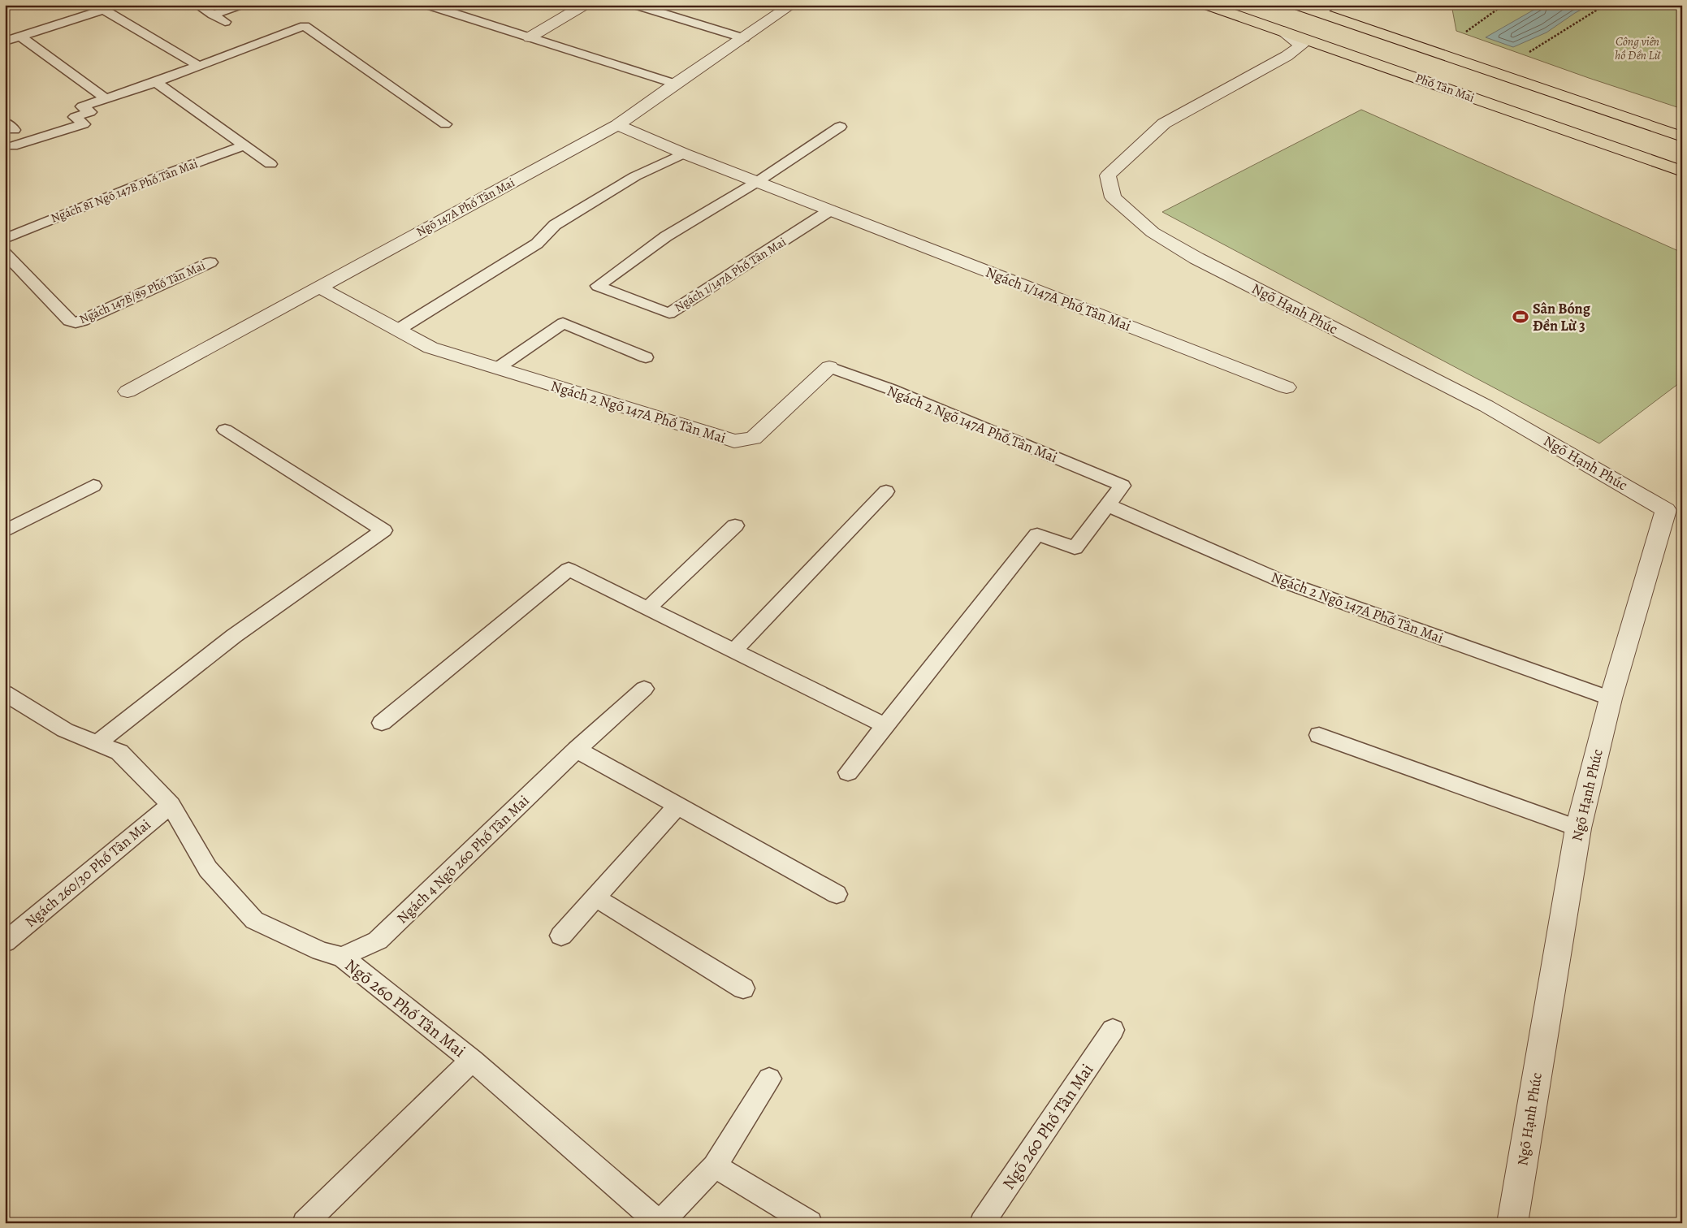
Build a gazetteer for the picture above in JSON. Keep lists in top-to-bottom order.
{
  "streets": {
    "main road": ["Phố Tân Mai"],
    "street": [
      "Ngõ 147A Phố Tân Mai",
      "Ngách 1/147A Phố Tân Mai",
      "Ngõ Hạnh Phúc",
      "Ngách 2 Ngõ 147A Phố Tân Mai"
    ],
    "lane": [
      "Ngách 81 Ngõ 147B Phố Tân Mai",
      "Ngách 147B/89 Phố Tân Mai",
      "Ngách 4 Ngõ 260 Phố Tân Mai",
      "Ngách 260/30 Phố Tân Mai",
      "Ngõ 260 Phố Tân Mai"
    ]
  },
  "crossings": [
    ["Phố Tân Mai", "Ngõ Hạnh Phúc"],
    ["Ngõ 147A Phố Tân Mai", "Ngách 1/147A Phố Tân Mai"],
    ["Ngõ 147A Phố Tân Mai", "Ngách 2 Ngõ 147A Phố Tân Mai"],
    ["Ngõ Hạnh Phúc", "Ngách 2 Ngõ 147A Phố Tân Mai"],
    ["Ngách 4 Ngõ 260 Phố Tân Mai", "Ngõ 260 Phố Tân Mai"],
    ["Ngách 260/30 Phố Tân Mai", "Ngõ 260 Phố Tân Mai"]
  ],
  "parks": ["Công viên hồ Đền Lừ"],
  "places": {
    "sports": ["Sân Bóng Đền Lừ 3"]
  }
}
